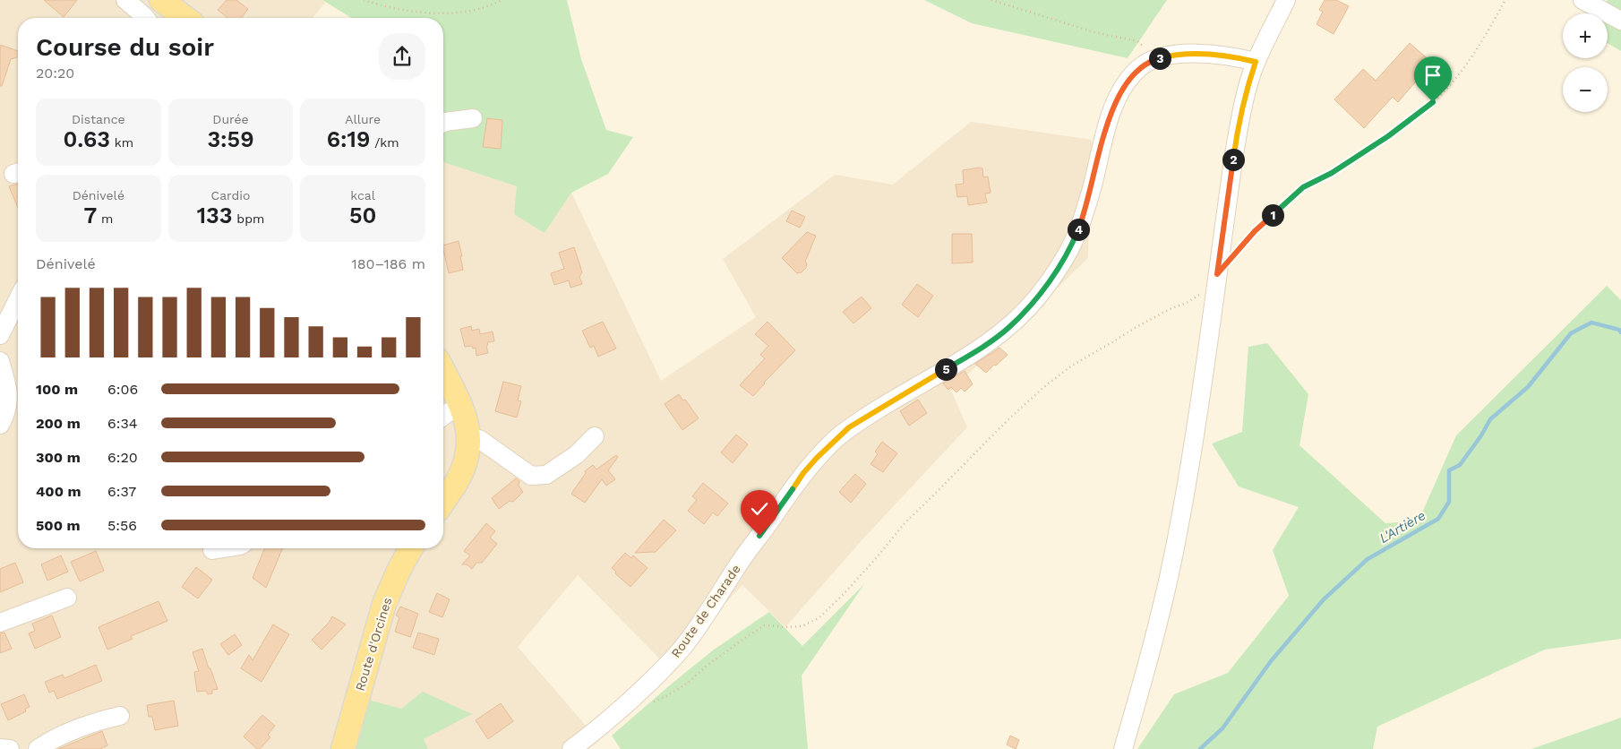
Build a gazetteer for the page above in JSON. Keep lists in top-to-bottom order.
{
  "streets": {
    "main road": ["Route d'Orcines"],
    "street": ["Route de Charade"]
  },
  "water": ["L'Artière"],
  "page": {
    "map_buttons": ["+", "−"],
    "heading": ["Course du soir", "20:20"],
    "pins": [
      "3",
      "2",
      "1",
      "4",
      "5"
    ],
    "stats": [
      ["Distance", "0.63 km"],
      ["Durée", "3:59"],
      ["Allure", "6:19 /km"],
      ["Dénivelé", "7 m"],
      ["Cardio", "133 bpm"],
      ["kcal", "50"]
    ],
    "chart": ["Dénivelé", "180–186 m"],
    "list": [
      {
        "name": "100 m",
        "note": "6:06"
      },
      {
        "name": "200 m",
        "note": "6:34"
      },
      {
        "name": "300 m",
        "note": "6:20"
      },
      {
        "name": "400 m",
        "note": "6:37"
      },
      {
        "name": "500 m",
        "note": "5:56"
      }
    ]
  }
}
